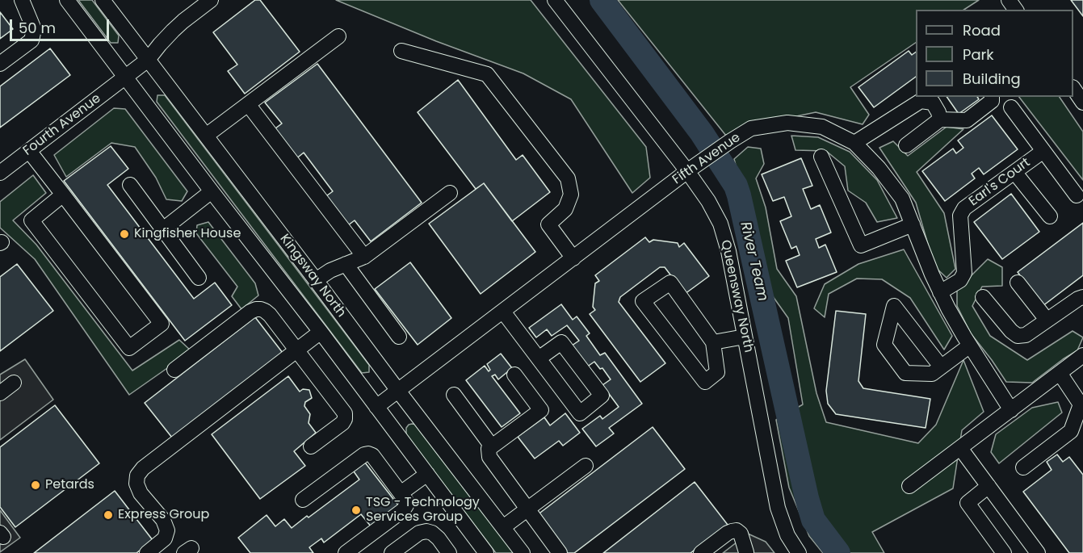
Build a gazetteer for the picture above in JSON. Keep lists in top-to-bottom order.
{
  "streets": {
    "street": [
      "Fourth Avenue",
      "Fifth Avenue",
      "Earl's Court",
      "Kingsway North",
      "Queensway North"
    ]
  },
  "crossings": [
    ["Fourth Avenue", "Kingsway North"],
    ["Fifth Avenue", "Earl's Court"],
    ["Fifth Avenue", "Kingsway North"],
    ["Fifth Avenue", "Queensway North"]
  ],
  "water": ["River Team"],
  "places": [
    "Kingfisher House",
    "Petards",
    "TSG - Technology Services Group",
    "Express Group"
  ],
  "legend": ["Road", "Park", "Building"],
  "scale_bar": "50 m"
}
